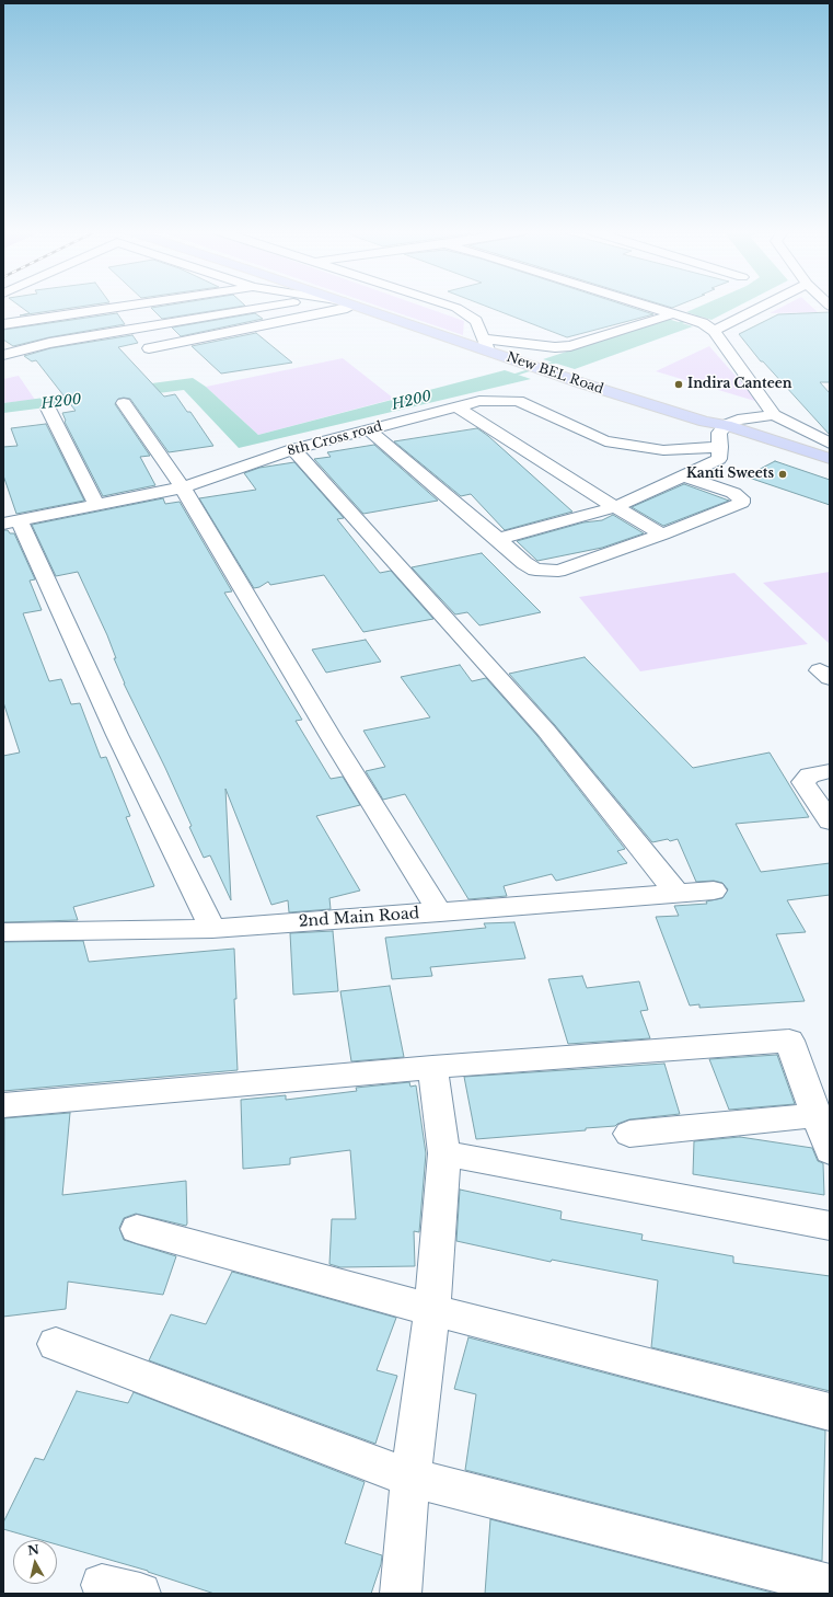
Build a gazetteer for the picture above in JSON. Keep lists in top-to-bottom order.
{
  "streets": {
    "main road": ["New BEL Road"],
    "street": ["8th Cross road", "2nd Main Road"]
  },
  "crossings": [
    ["New BEL Road", "8th Cross road"]
  ],
  "water": ["H200"],
  "places": ["Indira Canteen", "Kanti Sweets"],
  "north": "top"
}
